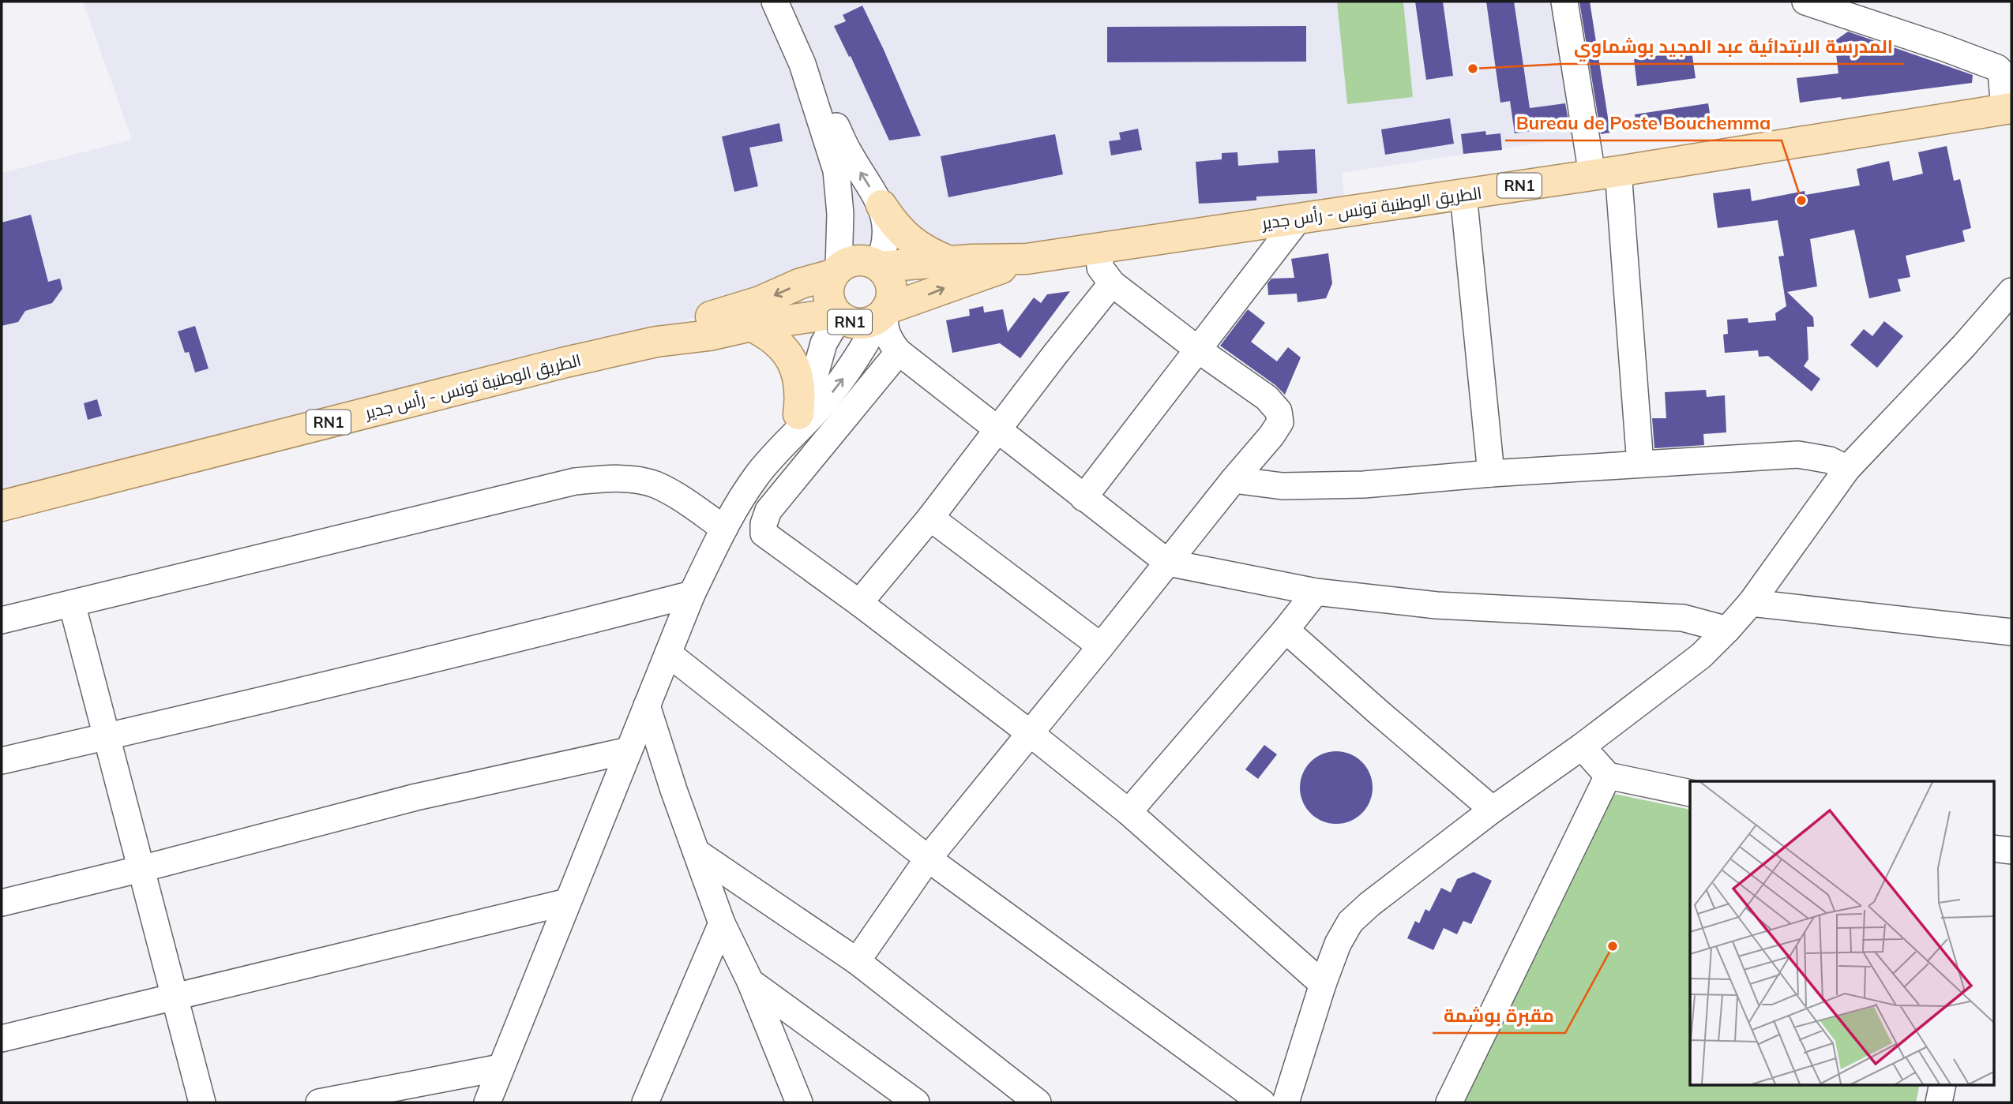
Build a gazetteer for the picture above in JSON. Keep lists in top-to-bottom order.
{
  "streets": {
    "main road": ["RN1", "الطريق الوطنية تونس - رأس جدير"]
  },
  "crossings": [
    ["RN1", "الطريق الوطنية تونس - رأس جدير"]
  ],
  "places": ["المدرسة الابتدائية عبد المجيد بوشماوي", "Bureau de Poste Bouchemma", "مقبرة بوشمة"]
}
